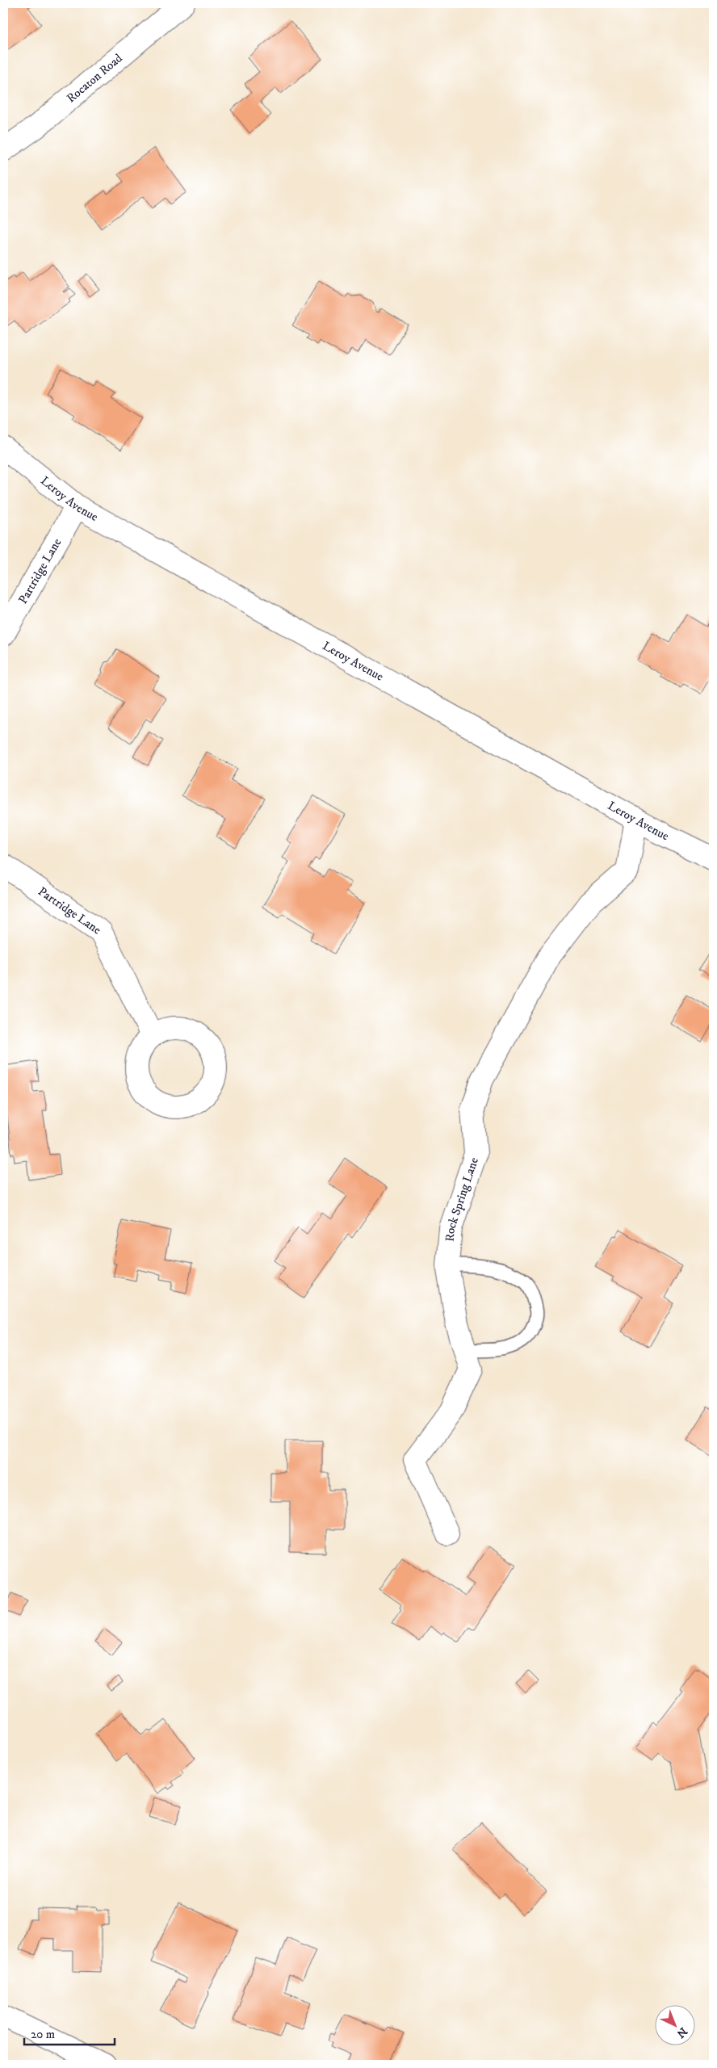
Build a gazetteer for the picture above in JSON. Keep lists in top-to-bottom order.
{
  "streets": {
    "street": [
      "Rocaton Road",
      "Leroy Avenue",
      "Partridge Lane",
      "Rock Spring Lane"
    ]
  },
  "crossings": [
    ["Leroy Avenue", "Partridge Lane"],
    ["Leroy Avenue", "Rock Spring Lane"]
  ],
  "scale_bar": "20 m",
  "north": "bottom right"
}
